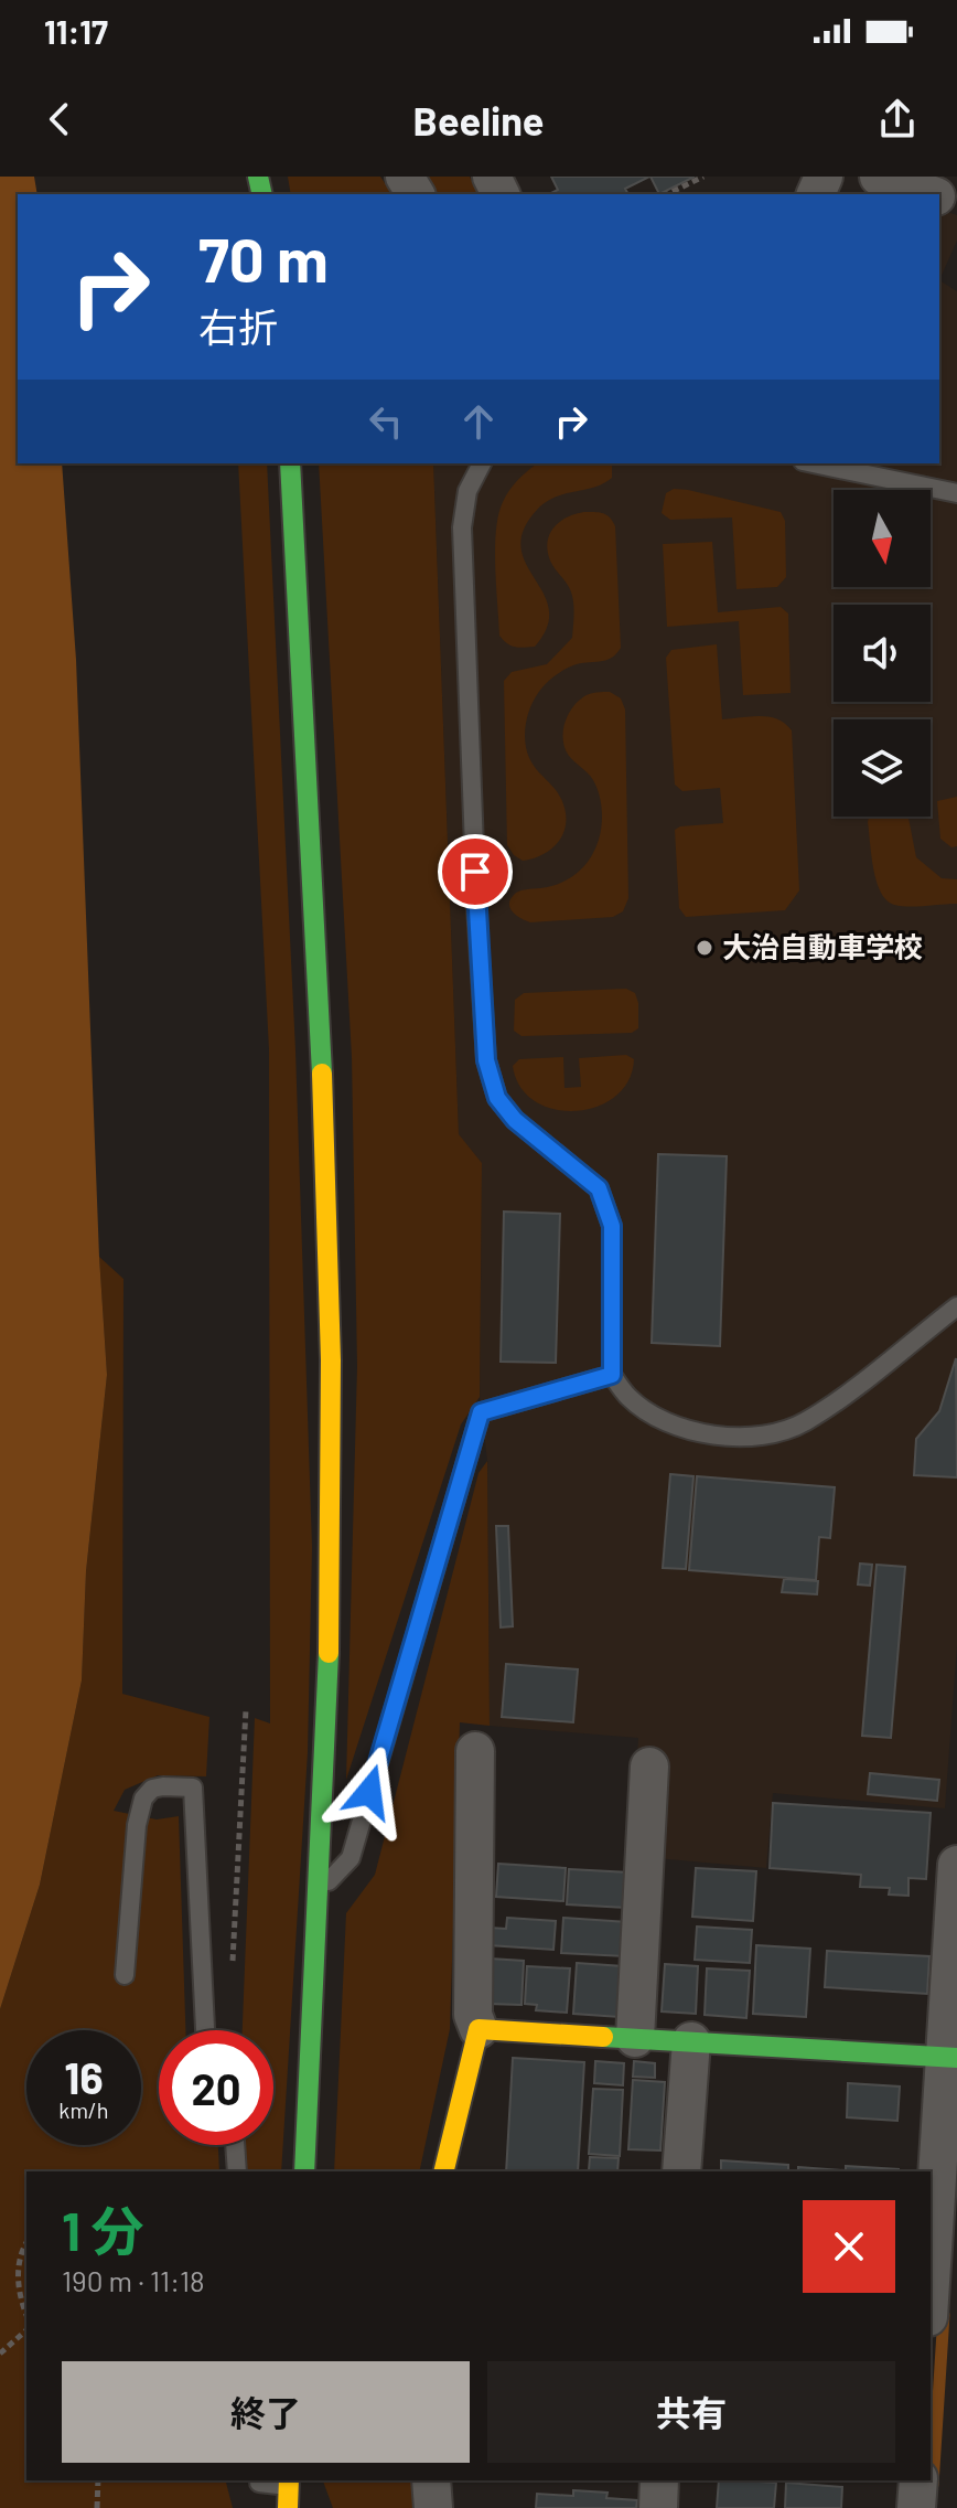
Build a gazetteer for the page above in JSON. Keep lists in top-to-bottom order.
{
  "places": ["大治自動車学校"],
  "north": "bottom",
  "page": {
    "status": "11:17",
    "header": "Beeline",
    "turn": ["70 m", "右折"],
    "speed": "16 km/h",
    "limit": "20",
    "heading": ["1 分", "190 m · 11:18"],
    "buttons": ["終了", "共有"]
  }
}
